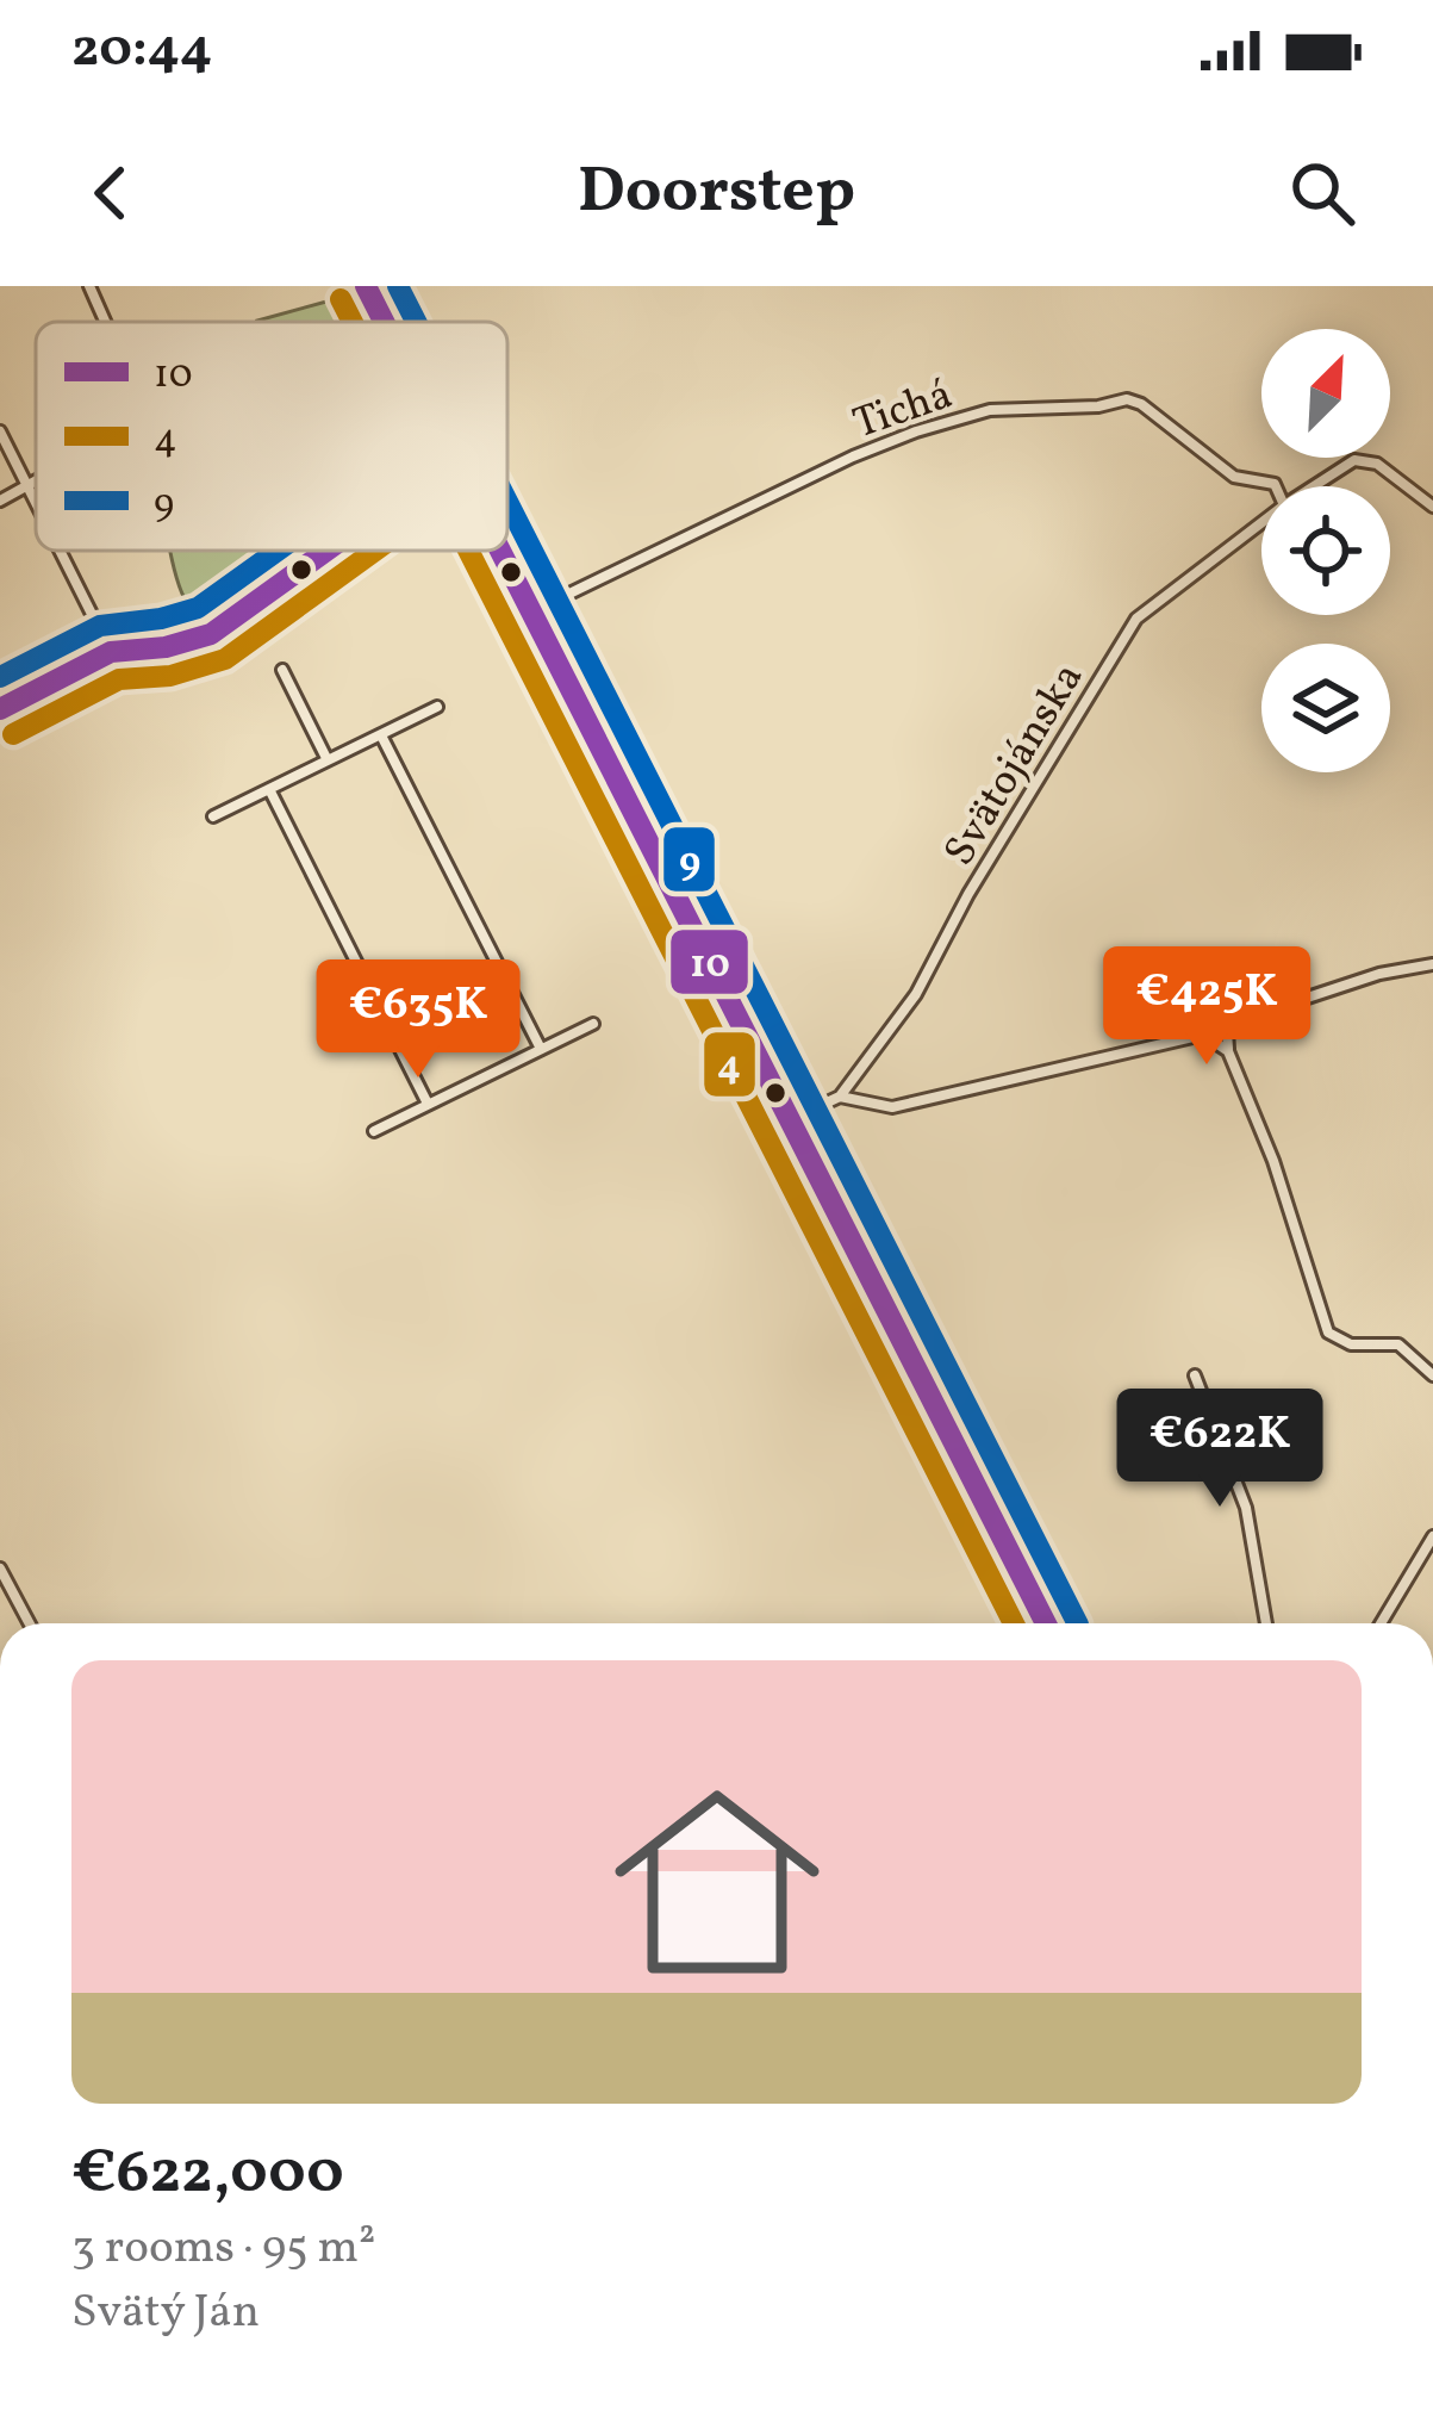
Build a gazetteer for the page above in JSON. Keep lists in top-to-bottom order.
{
  "streets": {
    "street": ["Tichá", "Svätojánska"]
  },
  "lines": ["transit line 10", "transit line 9", "transit line 4"],
  "legend": ["10", "4", "9"],
  "north": "top right",
  "page": {
    "status": "20:44",
    "header": "Doorstep",
    "price": ["€425K", "€635K", "€622K"],
    "list": [
      {
        "name": "€622,000",
        "note": "3 rooms · 95 m² · Svätý Ján"
      }
    ]
  }
}
